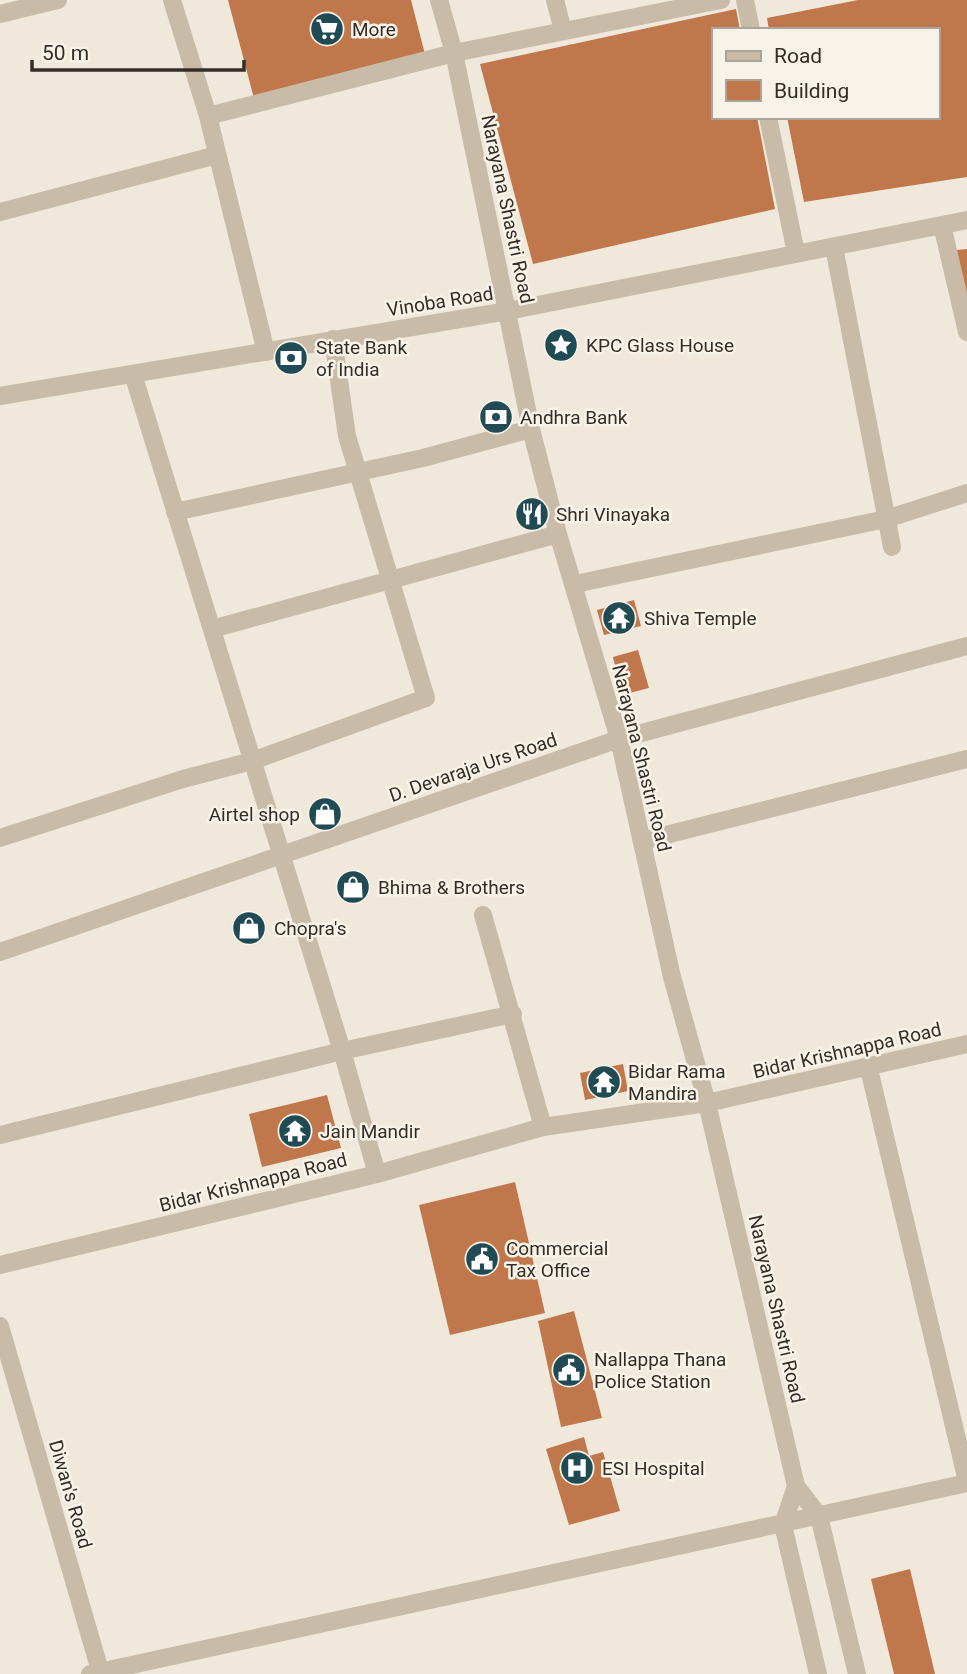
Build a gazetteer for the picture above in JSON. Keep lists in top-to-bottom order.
{
  "streets": {
    "street": [
      "Narayana Shastri Road",
      "Vinoba Road",
      "D. Devaraja Urs Road",
      "Bidar Krishnappa Road",
      "Diwan's Road"
    ]
  },
  "crossings": [
    ["Narayana Shastri Road", "Vinoba Road"],
    ["Narayana Shastri Road", "D. Devaraja Urs Road"],
    ["Narayana Shastri Road", "Bidar Krishnappa Road"]
  ],
  "places": {
    "supermarket": ["More"],
    "place": ["KPC Glass House"],
    "bank": ["State Bank of India", "Andhra Bank"],
    "restaurant": ["Shri Vinayaka"],
    "temple": ["Shiva Temple", "Bidar Rama Mandira", "Jain Mandir"],
    "shop": ["Airtel shop", "Bhima & Brothers", "Chopra's"],
    "public building": ["Commercial Tax Office", "Nallappa Thana Police Station"],
    "hospital": ["ESI Hospital"]
  },
  "legend": ["Road", "Building"],
  "scale_bar": "50 m"
}
